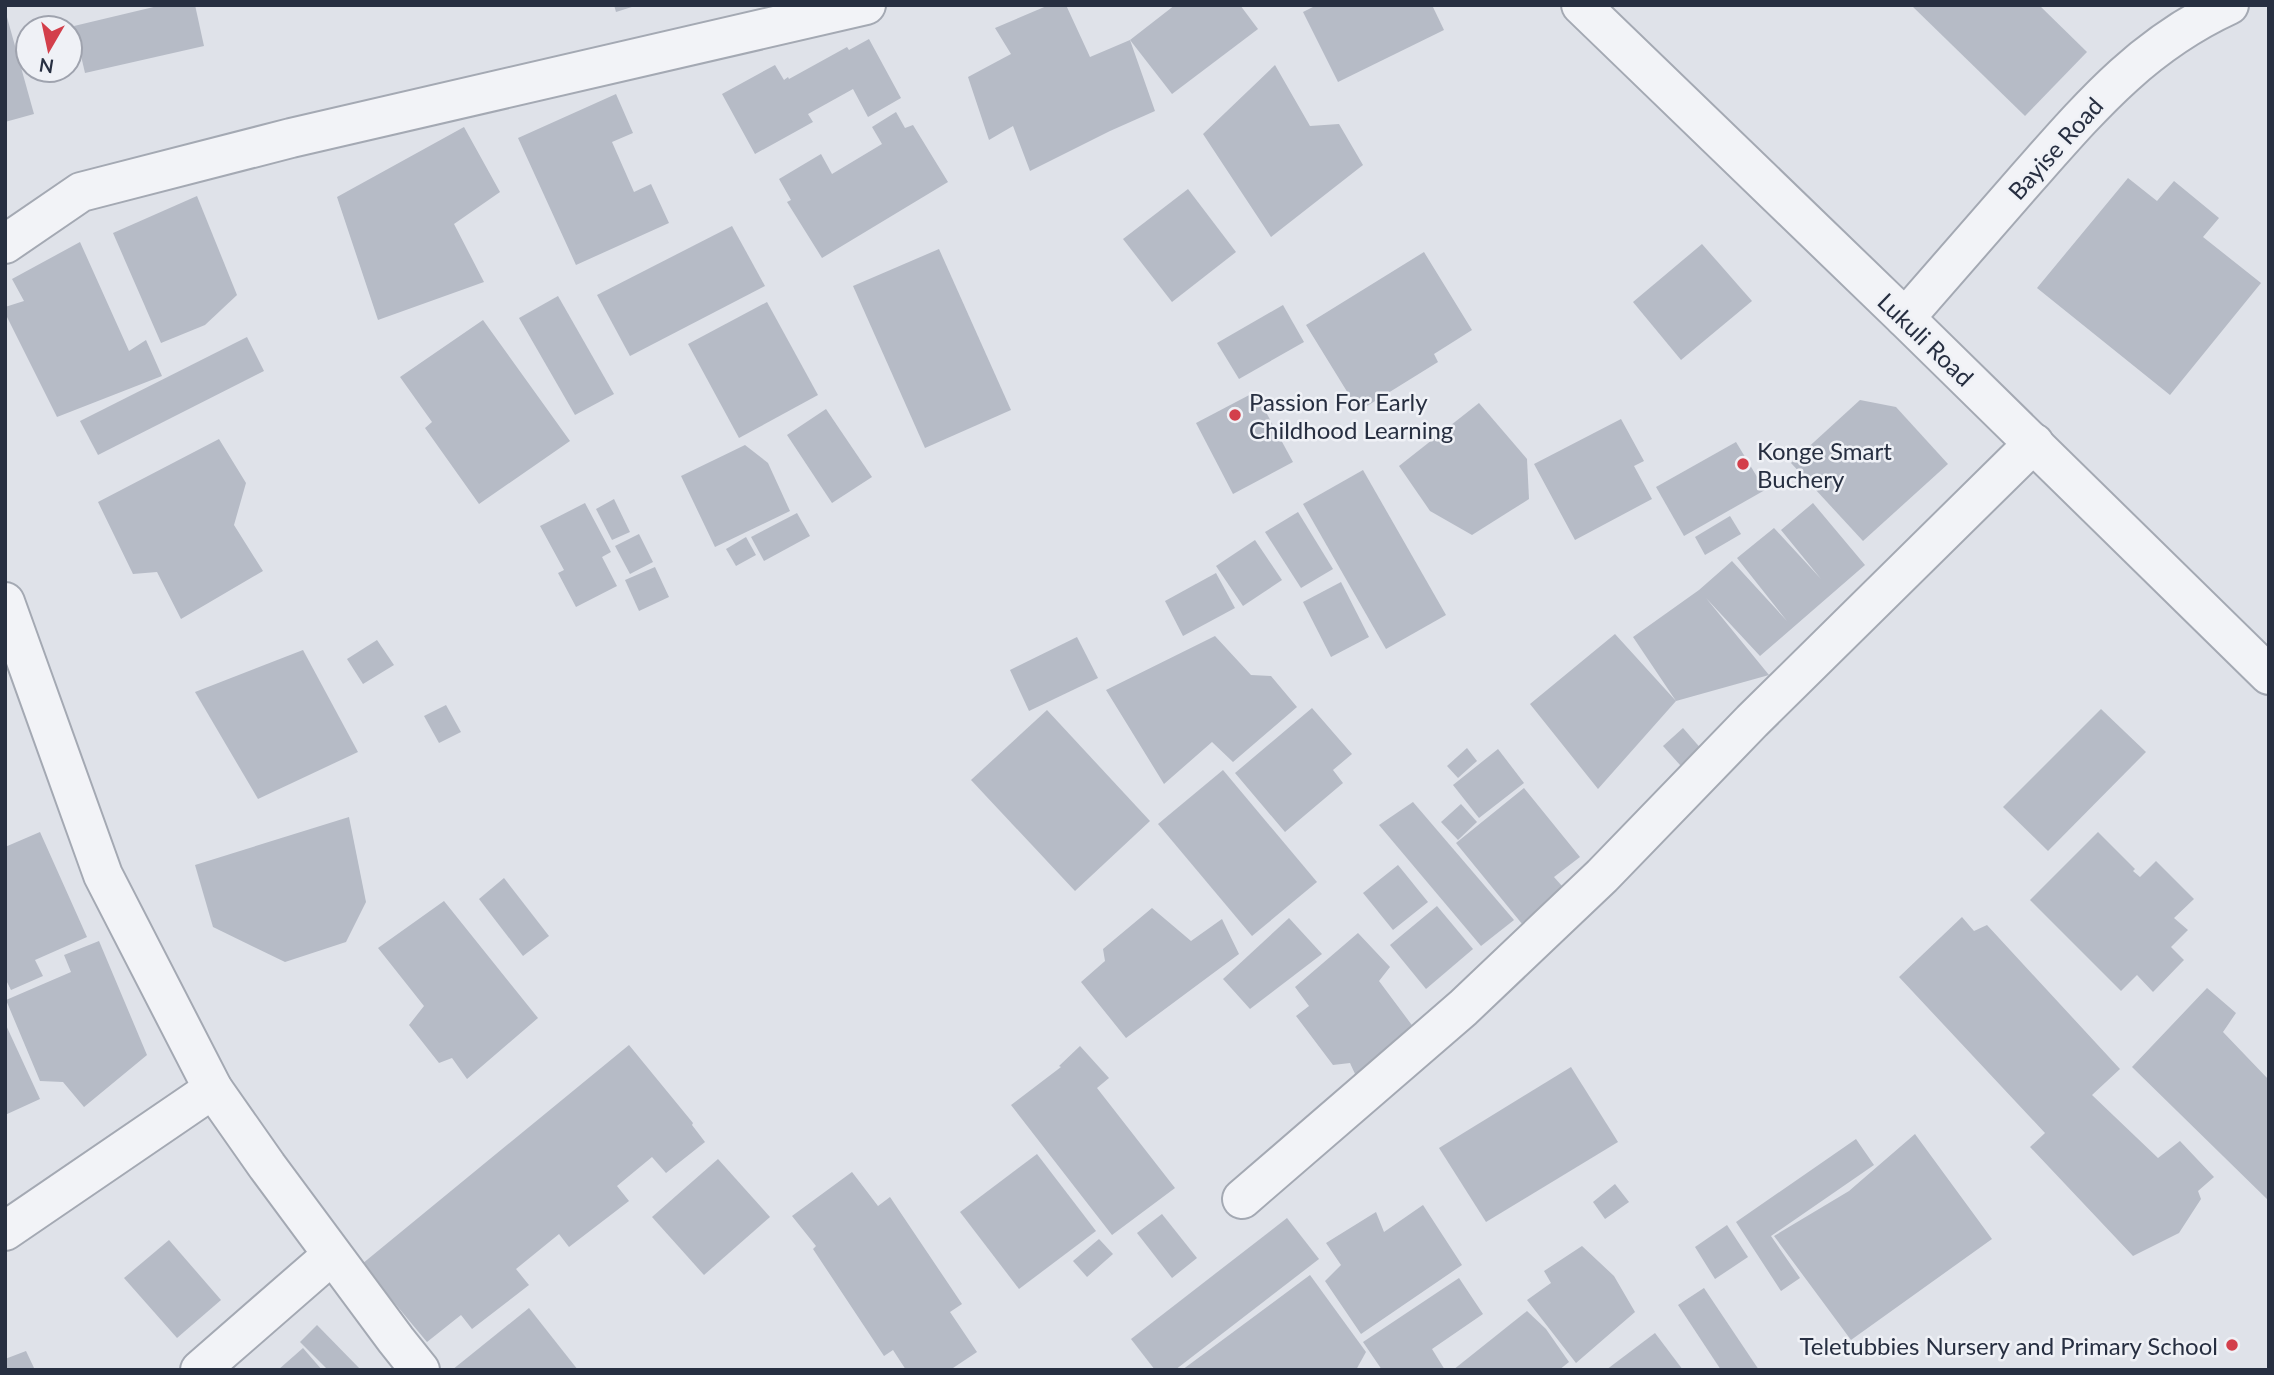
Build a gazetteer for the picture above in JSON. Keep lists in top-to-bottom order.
{
  "streets": {
    "street": ["Bayise Road", "Lukuli Road"]
  },
  "crossings": [
    ["Bayise Road", "Lukuli Road"]
  ],
  "places": ["Passion For Early Childhood Learning", "Konge Smart Buchery", "Teletubbies Nursery and Primary School"],
  "north": "bottom"
}
